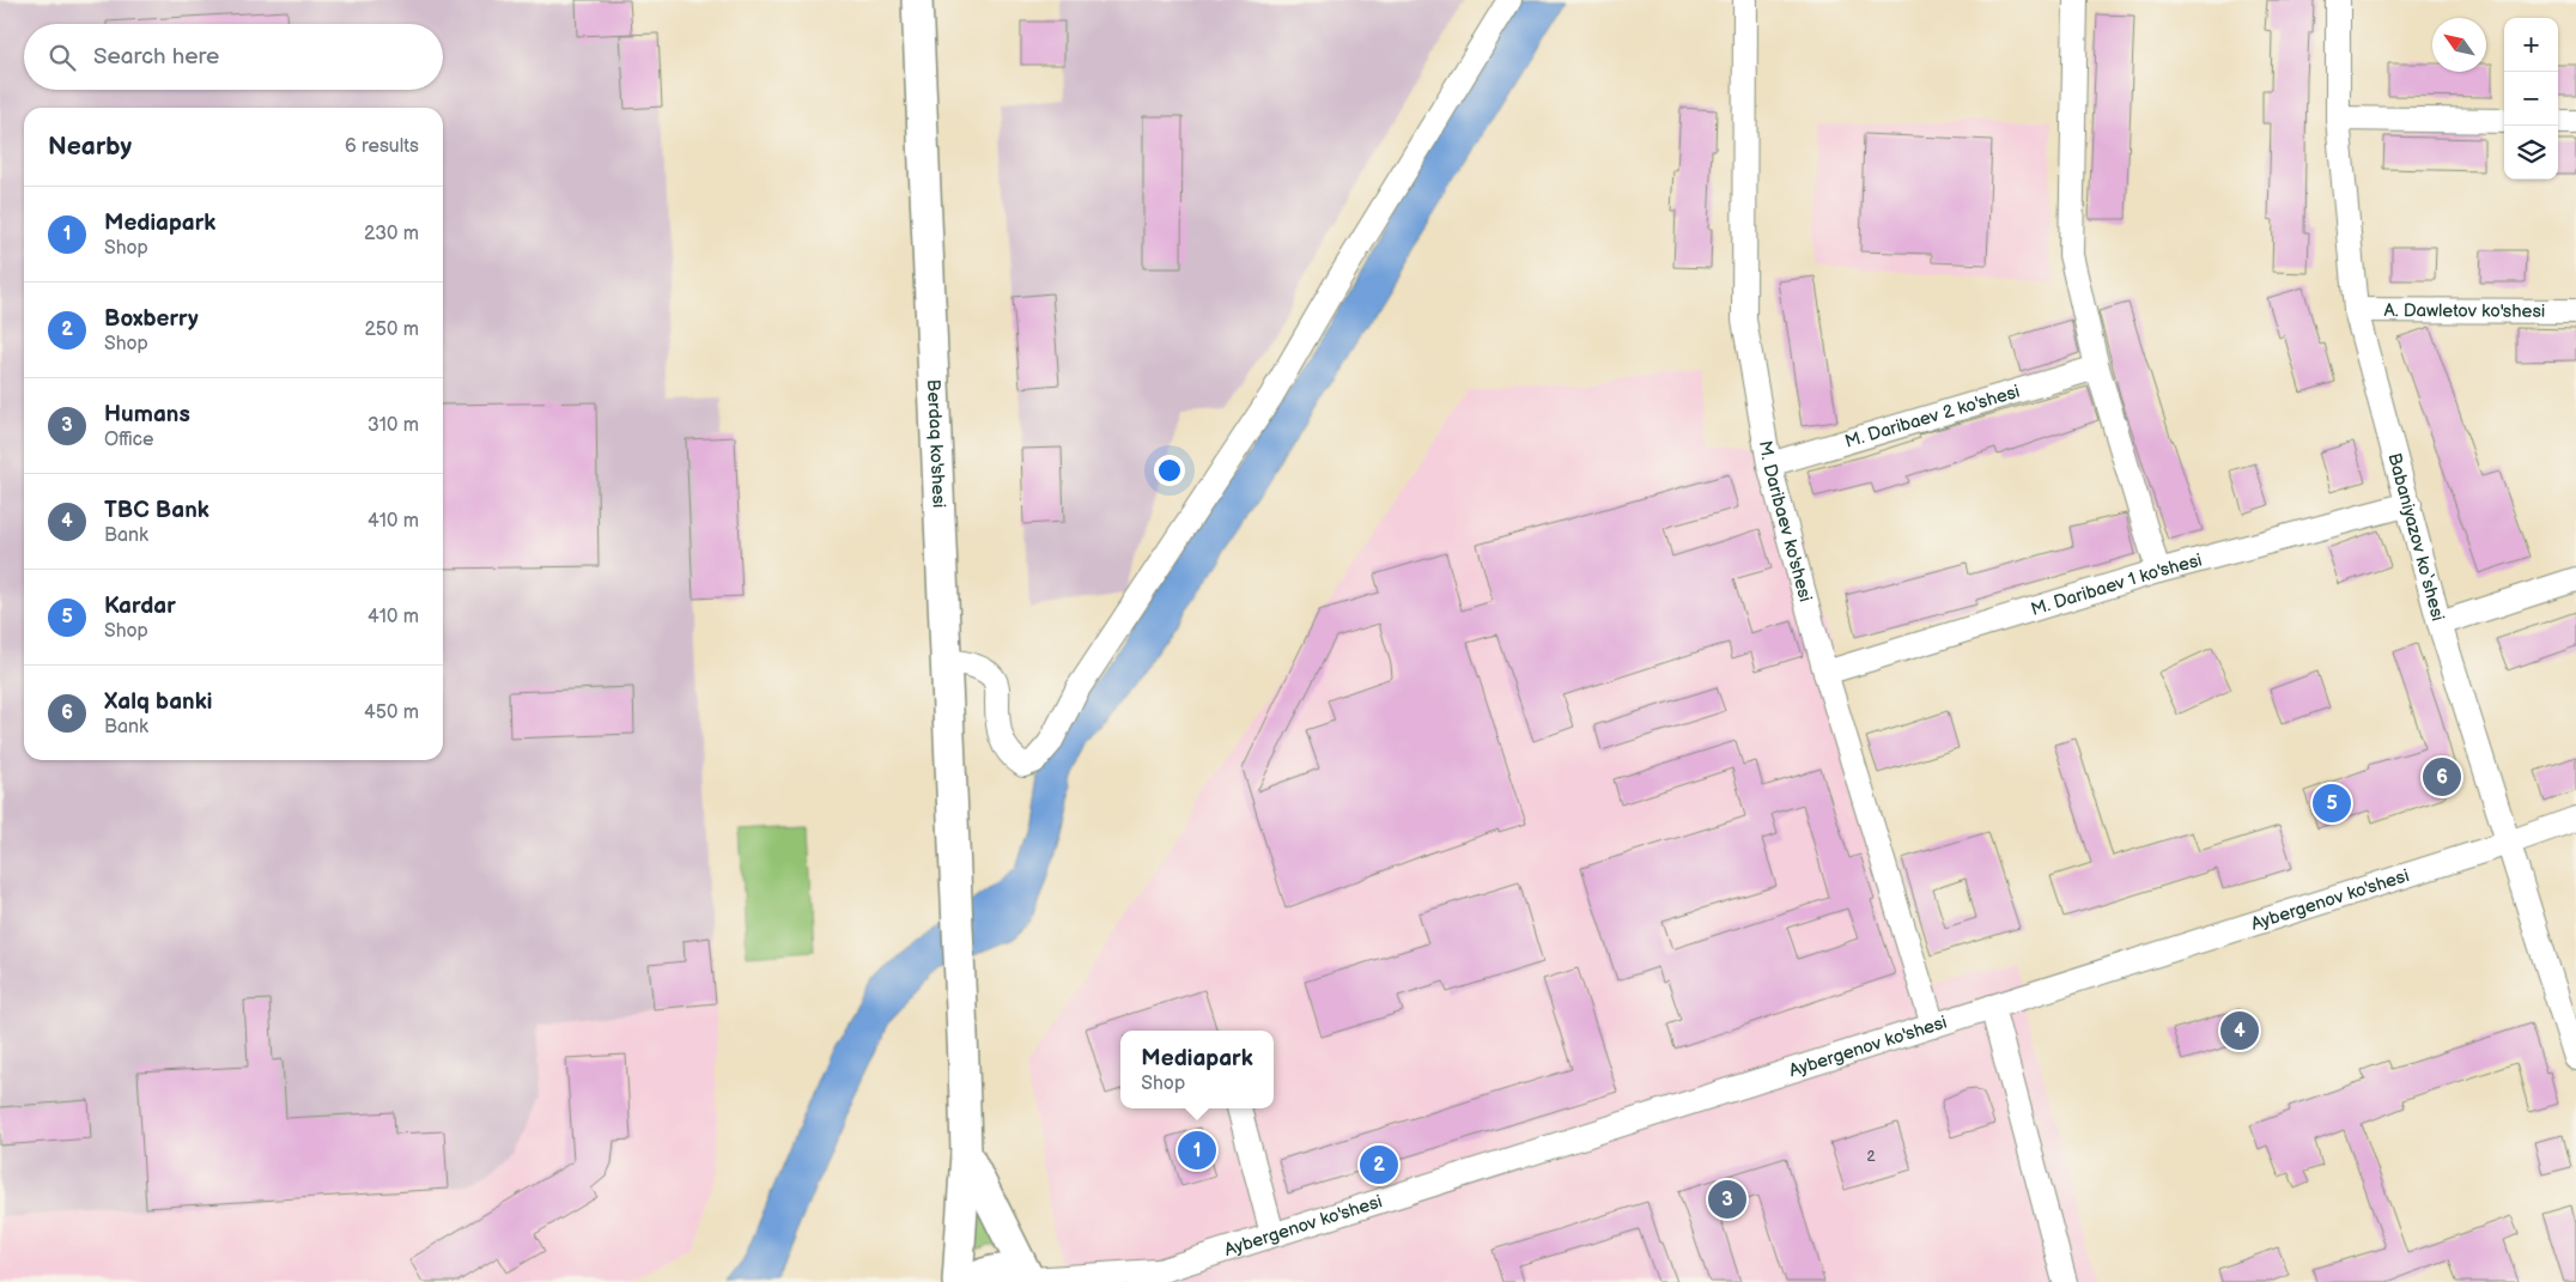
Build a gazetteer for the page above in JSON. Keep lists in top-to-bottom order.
{
  "streets": {
    "main road": ["Berdaq ko'shesi"],
    "street": [
      "A. Dawletov ko'shesi",
      "M. Daribaev 2 ko'shesi",
      "M. Daribaev ko'shesi",
      "Babaniyazov ko‘shesi",
      "M. Daribaev 1 ko'shesi",
      "Aybergenov ko'shesi"
    ]
  },
  "crossings": [
    ["A. Dawletov ko'shesi", "Babaniyazov ko‘shesi"],
    ["M. Daribaev 2 ko'shesi", "M. Daribaev ko'shesi"],
    ["M. Daribaev ko'shesi", "M. Daribaev 1 ko'shesi"],
    ["M. Daribaev ko'shesi", "Aybergenov ko'shesi"],
    ["Babaniyazov ko‘shesi", "M. Daribaev 1 ko'shesi"],
    ["Babaniyazov ko‘shesi", "Aybergenov ko'shesi"]
  ],
  "house_numbers": ["2"],
  "north": "top left",
  "page": {
    "map_buttons": ["+", "−"],
    "search": "Search here",
    "heading": ["Nearby", "6 results"],
    "list": [
      {
        "mark": "1",
        "name": "Mediapark",
        "note": "Shop",
        "value": "230 m"
      },
      {
        "mark": "2",
        "name": "Boxberry",
        "note": "Shop",
        "value": "250 m"
      },
      {
        "mark": "3",
        "name": "Humans",
        "note": "Office",
        "value": "310 m"
      },
      {
        "mark": "4",
        "name": "TBC Bank",
        "note": "Bank",
        "value": "410 m"
      },
      {
        "mark": "5",
        "name": "Kardar",
        "note": "Shop",
        "value": "410 m"
      },
      {
        "mark": "6",
        "name": "Xalq banki",
        "note": "Bank",
        "value": "450 m"
      }
    ],
    "pins": [
      "6",
      "5",
      "4",
      "1",
      "2",
      "3"
    ],
    "popup": ["Mediapark", "Shop"]
  }
}
